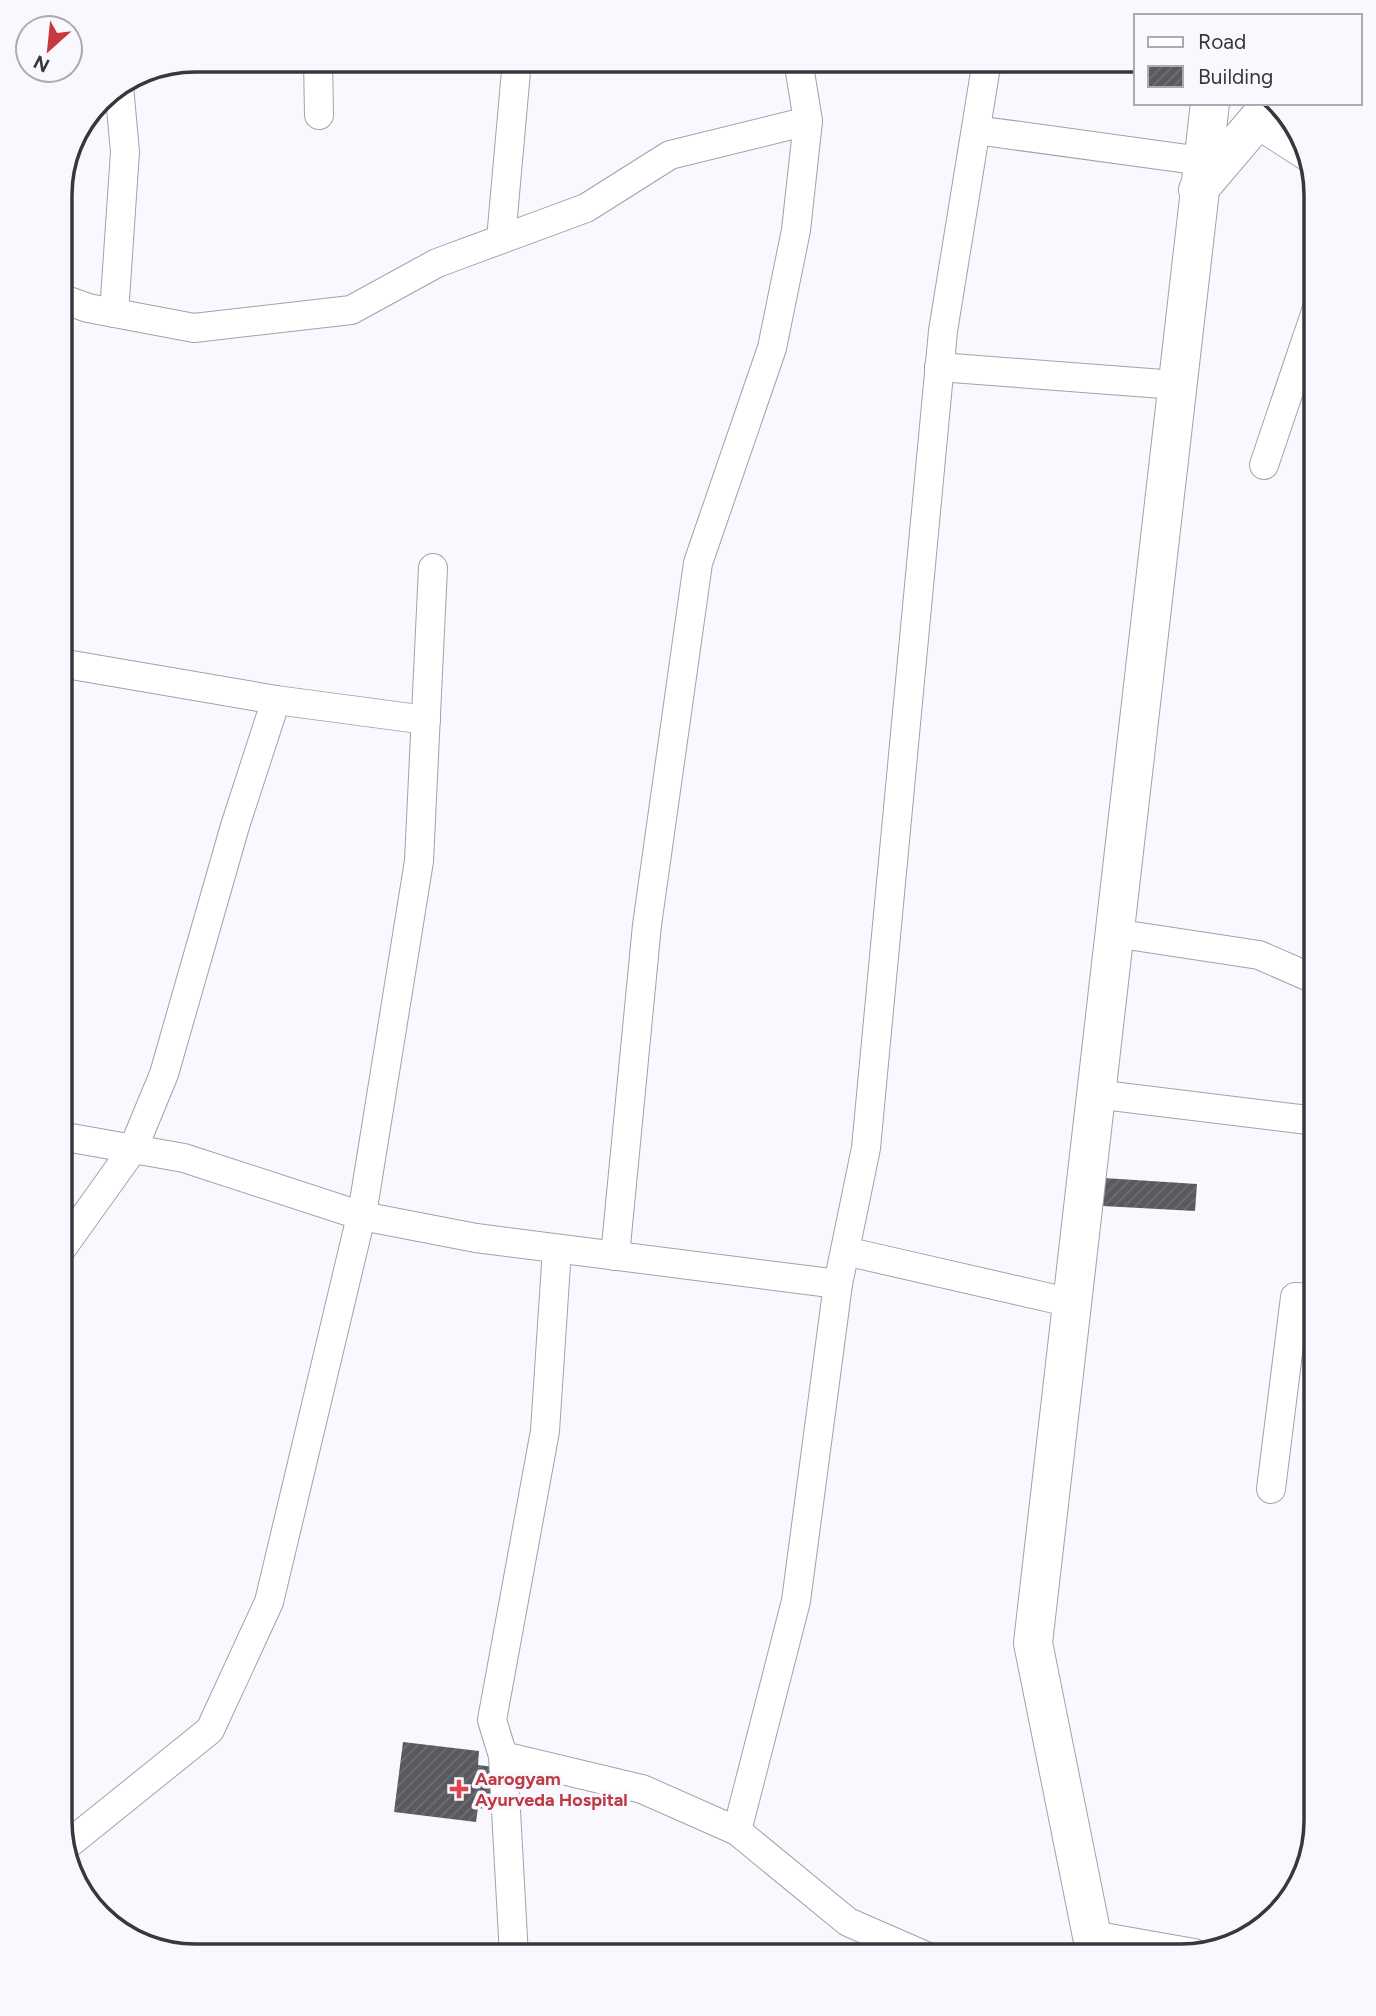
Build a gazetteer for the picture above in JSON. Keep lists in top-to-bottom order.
{
  "places": {
    "health": ["Aarogyam Ayurveda Hospital"]
  },
  "legend": ["Road", "Building"],
  "north": "bottom left"
}
